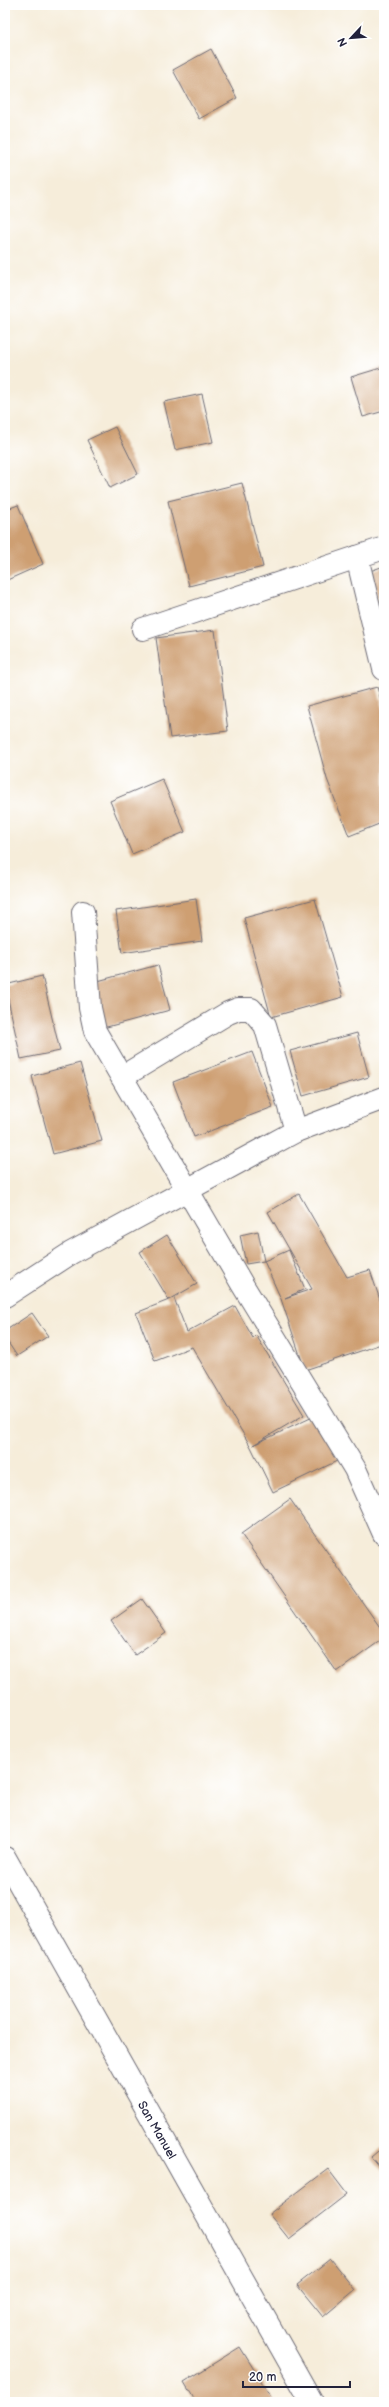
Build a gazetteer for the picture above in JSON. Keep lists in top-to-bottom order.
{
  "streets": {
    "street": ["San Manuel"]
  },
  "scale_bar": "20 m",
  "north": "bottom left"
}
